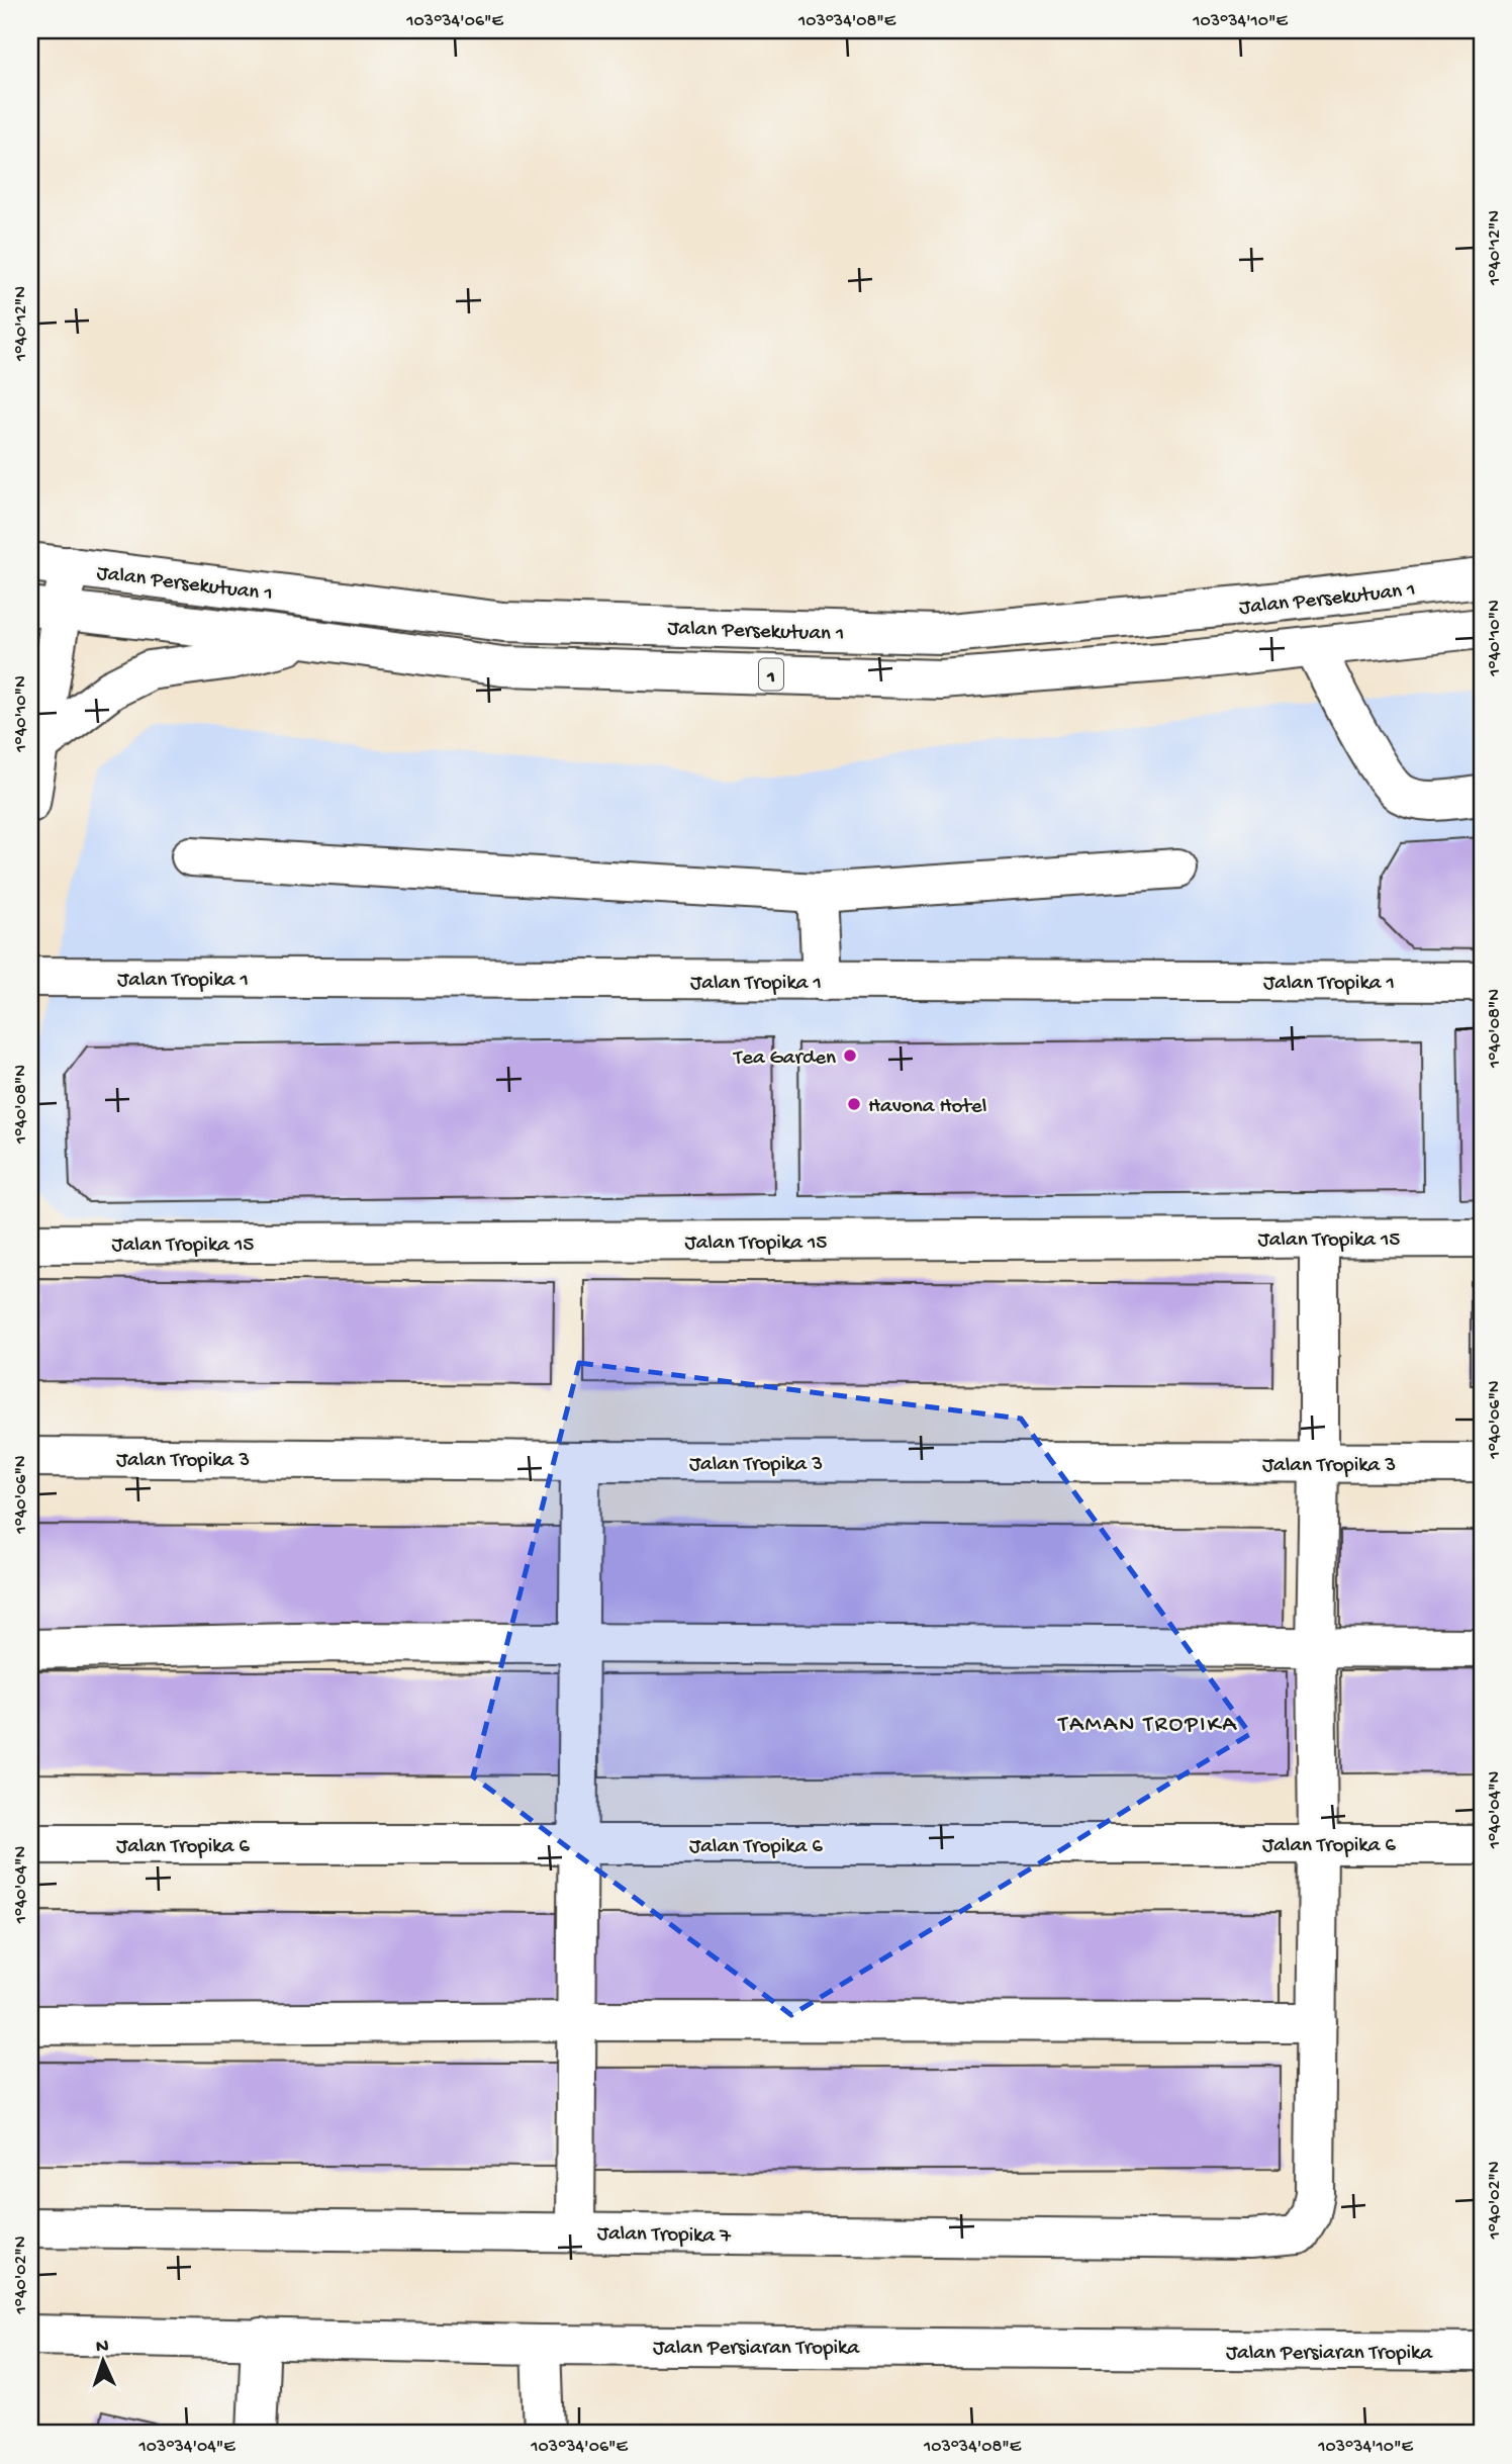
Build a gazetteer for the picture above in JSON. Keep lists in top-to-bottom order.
{
  "streets": {
    "main road": [
      "Jalan Persekutuan 1",
      "1",
      "Jalan Tropika 1",
      "Jalan Tropika 15",
      "Jalan Tropika 3",
      "Jalan Tropika 6",
      "Jalan Tropika 7",
      "Jalan Persiaran Tropika"
    ]
  },
  "districts": ["TAMAN TROPIKA"],
  "places": ["Tea Garden", "Havona Hotel"],
  "north": "top",
  "coordinates": [
    "103°34'06\"E",
    "103°34'08\"E",
    "103°34'10\"E",
    "1°40'12\"N",
    "1°40'10\"N",
    "1°40'08\"N",
    "1°40'06\"N",
    "1°40'04\"N",
    "1°40'02\"N",
    "103°34'04\"E"
  ]
}
